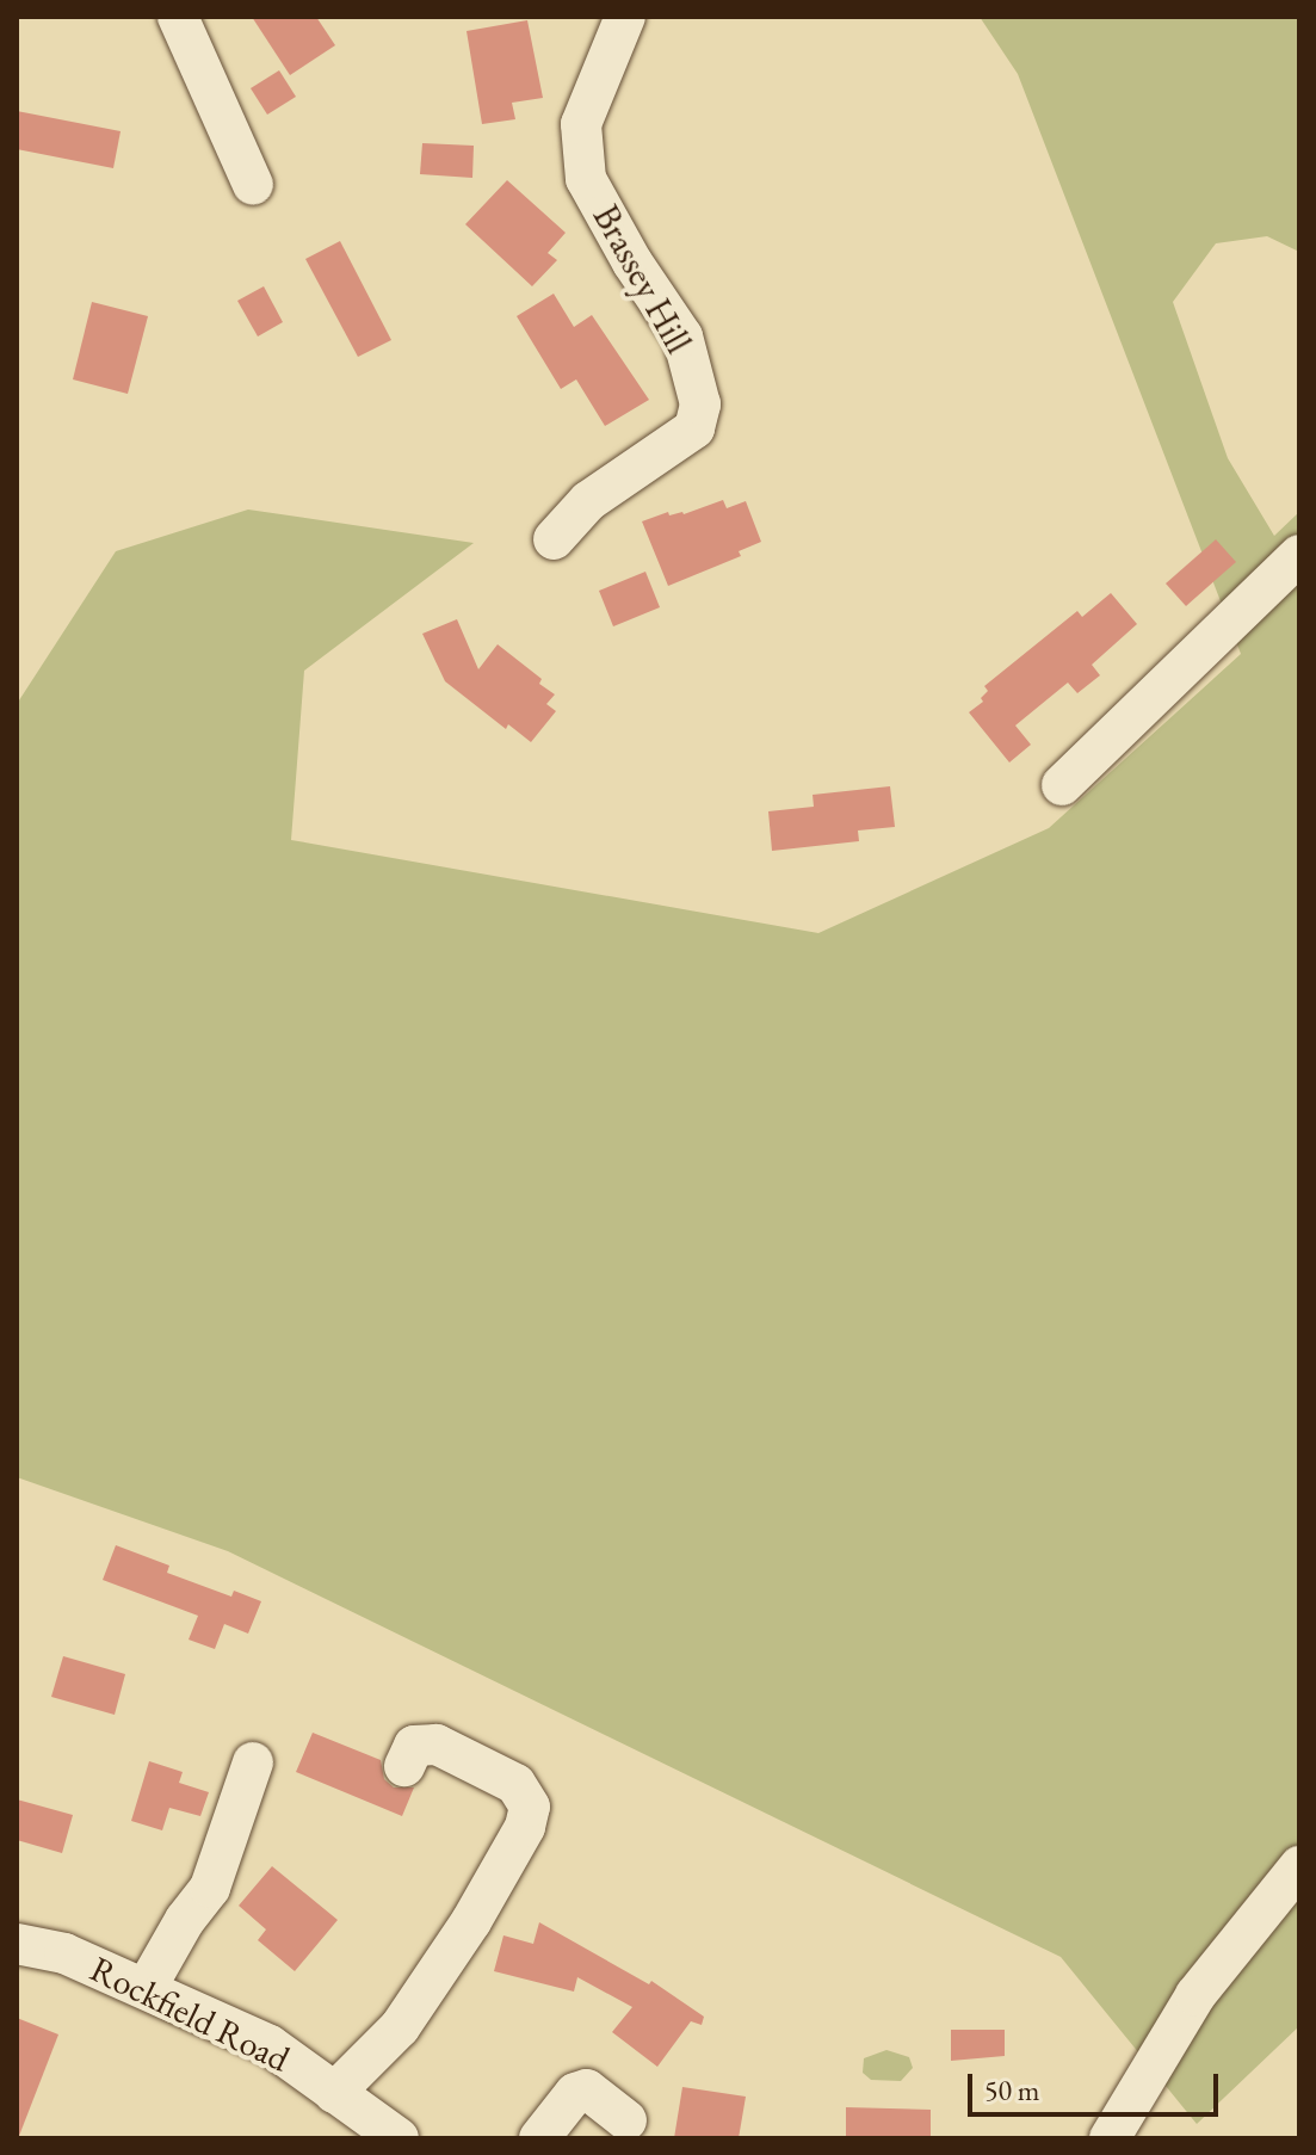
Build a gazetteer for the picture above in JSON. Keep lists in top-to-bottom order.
{
  "streets": {
    "street": ["Brassey Hill", "Rockfield Road"]
  },
  "scale_bar": "50 m"
}
